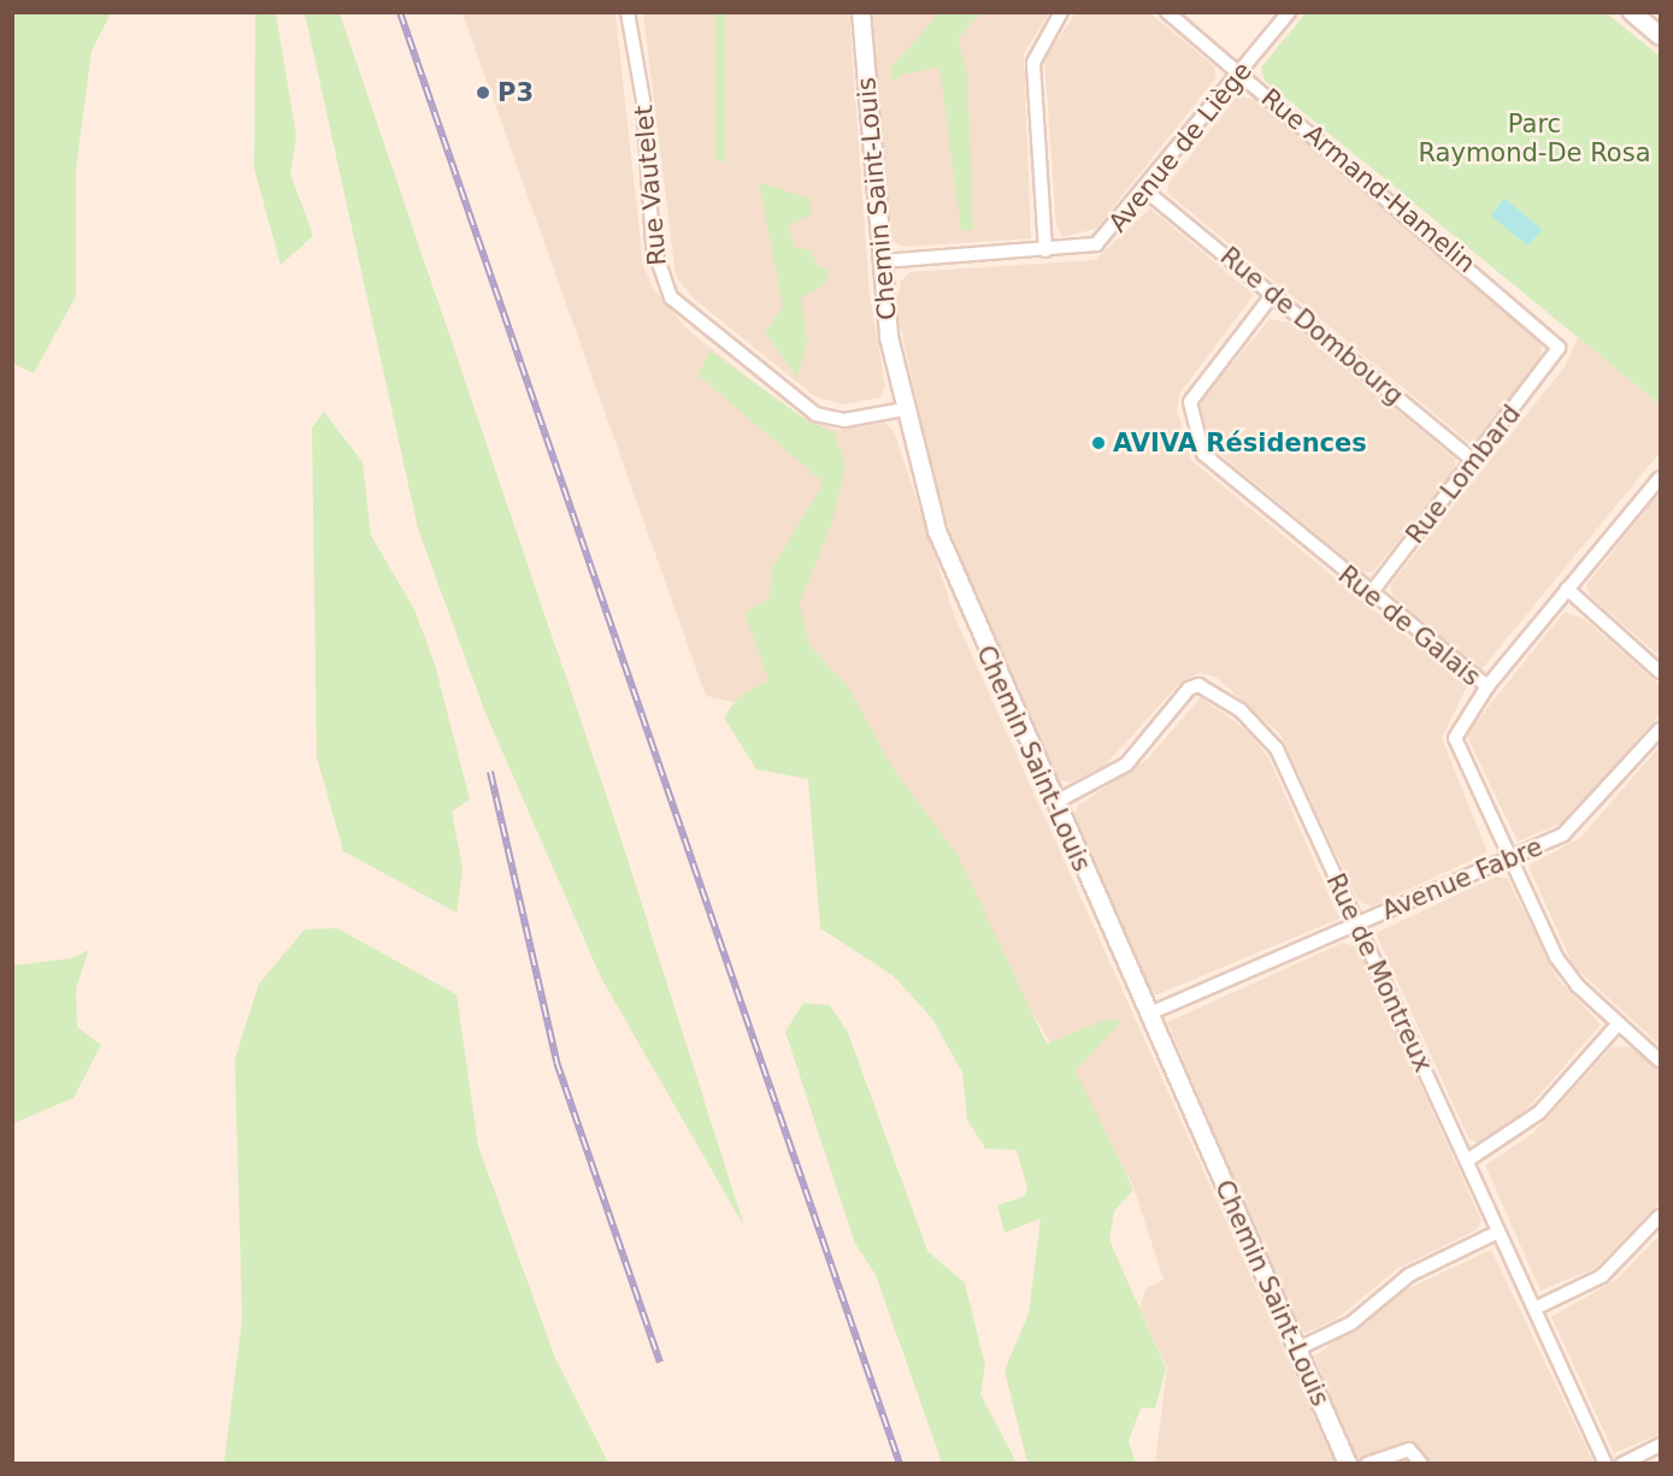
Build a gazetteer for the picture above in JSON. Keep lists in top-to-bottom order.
{
  "streets": {
    "street": [
      "Avenue de Liège",
      "Rue Armand-Hamelin",
      "Rue Vautelet",
      "Chemin Saint-Louis",
      "Rue de Dombourg",
      "Rue Lombard",
      "Rue de Galais",
      "Avenue Fabre",
      "Rue de Montreux"
    ]
  },
  "crossings": [
    ["Avenue de Liège", "Rue Armand-Hamelin"],
    ["Avenue de Liège", "Chemin Saint-Louis"],
    ["Avenue de Liège", "Rue de Dombourg"],
    ["Rue Armand-Hamelin", "Rue Lombard"],
    ["Rue Vautelet", "Chemin Saint-Louis"],
    ["Chemin Saint-Louis", "Avenue Fabre"],
    ["Chemin Saint-Louis", "Rue de Montreux"],
    ["Rue de Dombourg", "Rue Lombard"],
    ["Rue de Dombourg", "Rue de Galais"],
    ["Rue Lombard", "Rue de Galais"],
    ["Rue de Galais", "Avenue Fabre"],
    ["Avenue Fabre", "Rue de Montreux"]
  ],
  "parks": ["Parc Raymond-De Rosa"],
  "places": ["P3", "AVIVA Résidences"]
}
